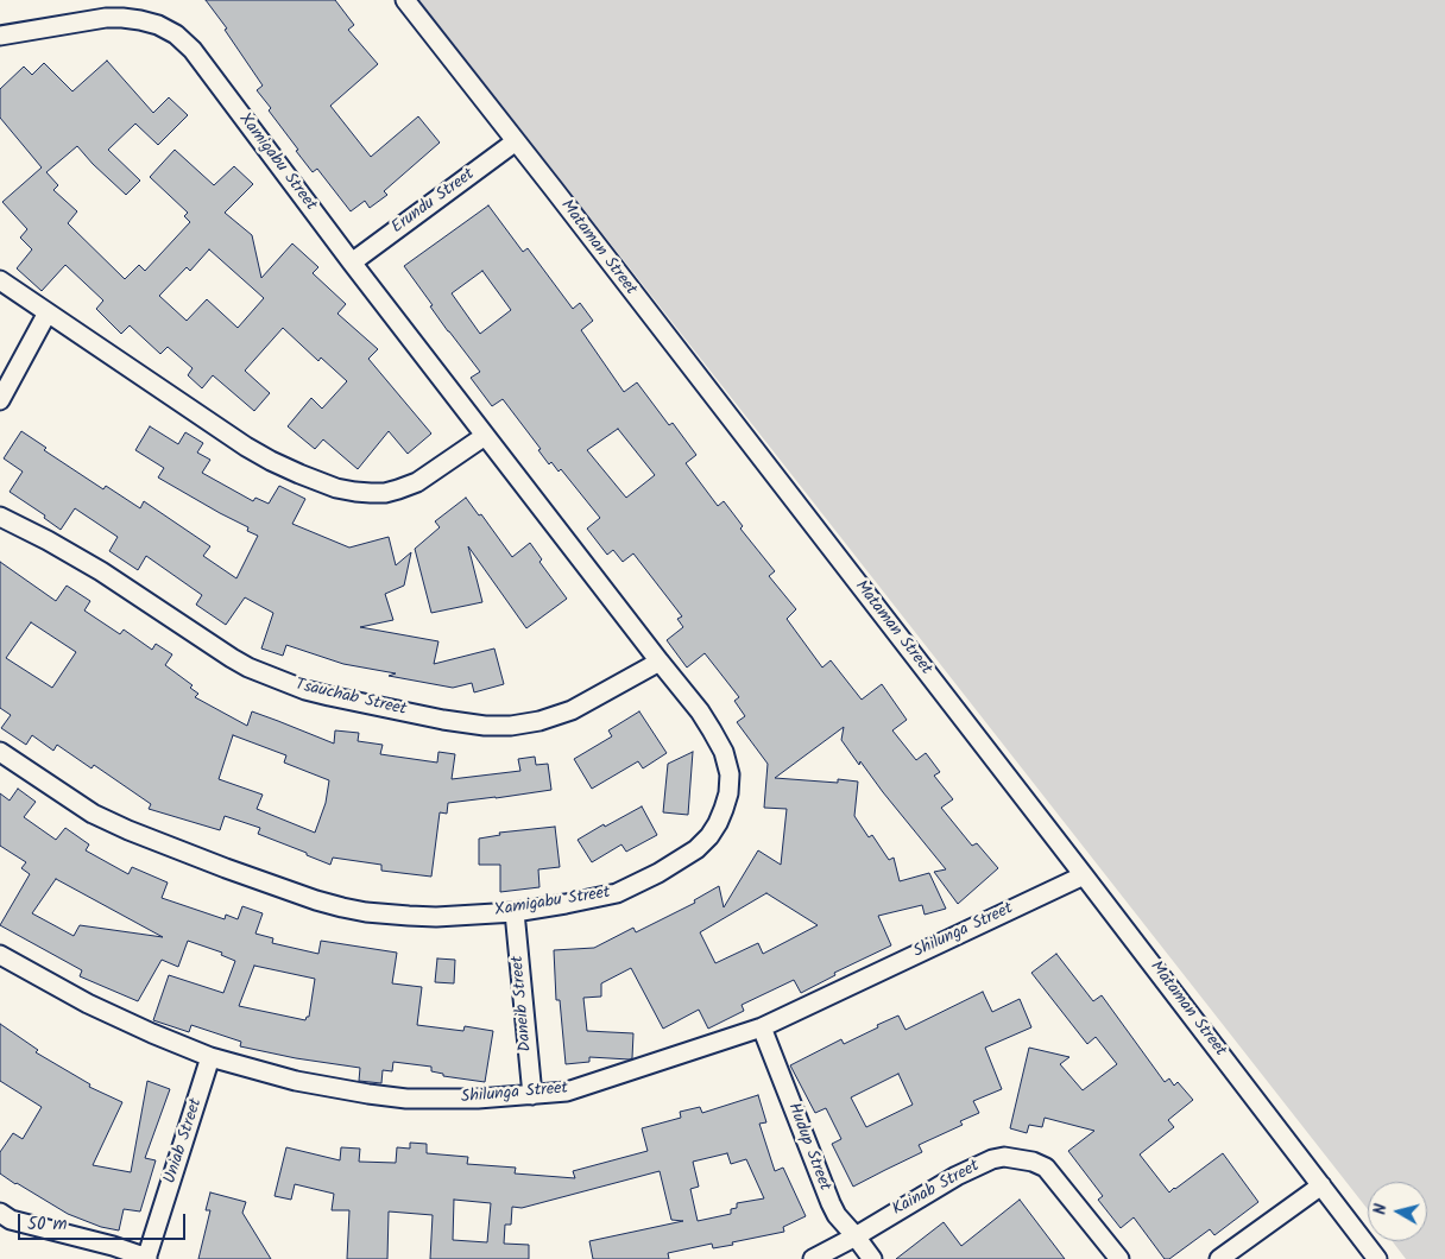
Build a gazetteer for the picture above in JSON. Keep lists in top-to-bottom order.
{
  "streets": {
    "street": [
      "Xamigabu Street",
      "Erundu Street",
      "Mataman Street",
      "Tsauchab Street",
      "Shilunga Street",
      "Daneib Street",
      "Uniab Street",
      "Hudup Street",
      "Kainab Street"
    ]
  },
  "crossings": [
    ["Xamigabu Street", "Erundu Street"],
    ["Xamigabu Street", "Tsauchab Street"],
    ["Xamigabu Street", "Daneib Street"],
    ["Erundu Street", "Mataman Street"],
    ["Mataman Street", "Shilunga Street"],
    ["Shilunga Street", "Daneib Street"],
    ["Shilunga Street", "Uniab Street"],
    ["Shilunga Street", "Hudup Street"],
    ["Hudup Street", "Kainab Street"]
  ],
  "scale_bar": "50 m",
  "north": "left"
}
